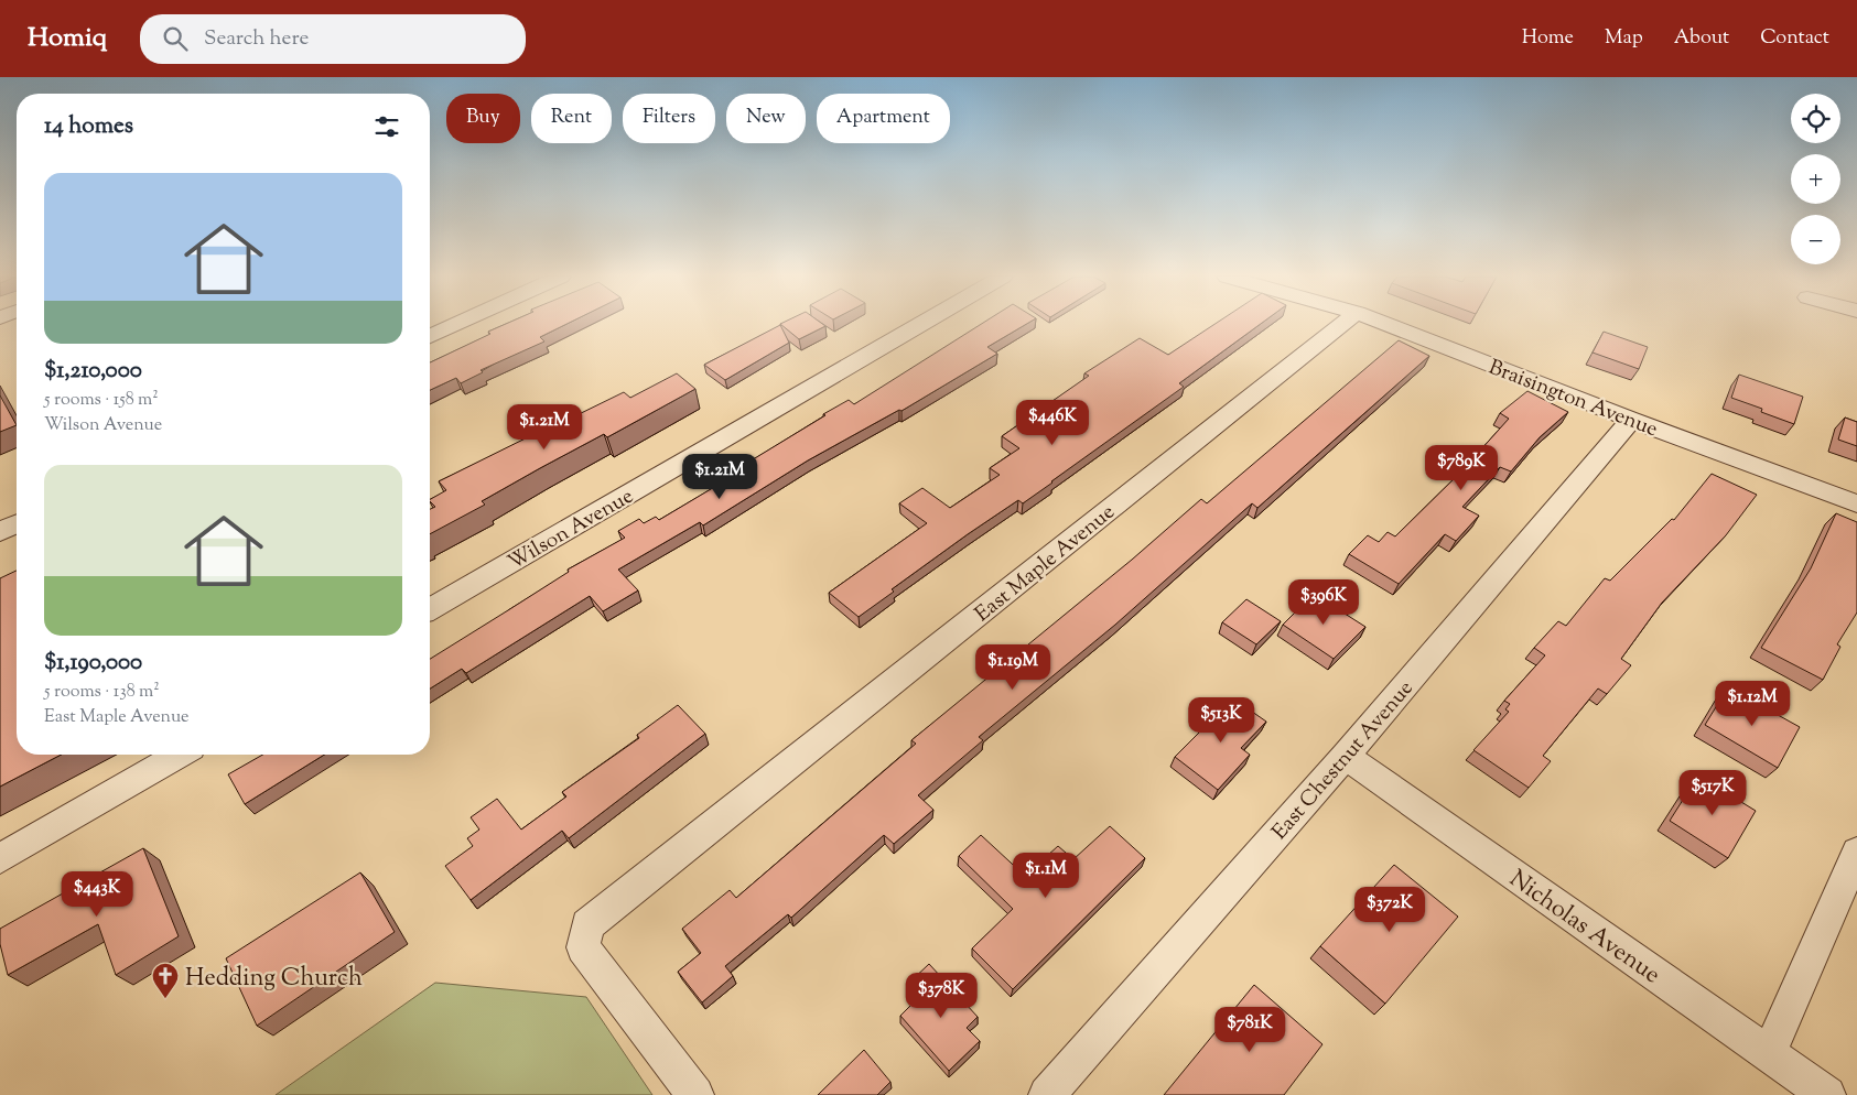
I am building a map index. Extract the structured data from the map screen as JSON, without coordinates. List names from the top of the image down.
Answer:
{
  "streets": {
    "street": [
      "Braisington Avenue",
      "Wilson Avenue",
      "East Maple Avenue",
      "East Chestnut Avenue",
      "Nicholas Avenue"
    ]
  },
  "crossings": [
    ["Braisington Avenue", "East Chestnut Avenue"],
    ["East Chestnut Avenue", "Nicholas Avenue"]
  ],
  "places": {
    "church": ["Hedding Church"]
  },
  "page": {
    "header": "Homiq",
    "search": "Search here",
    "nav": [
      "Home",
      "Map",
      "About",
      "Contact"
    ],
    "map_buttons": ["+", "−"],
    "chip": [
      "Buy",
      "Rent",
      "Filters",
      "New",
      "Apartment"
    ],
    "heading": "14 homes",
    "list": [
      {
        "name": "$1,210,000",
        "note": "5 rooms · 158 m² · Wilson Avenue"
      },
      {
        "name": "$1,190,000",
        "note": "5 rooms · 138 m² · East Maple Avenue"
      }
    ],
    "price": [
      "$446K",
      "$1.21M",
      "$789K",
      "$1.21M",
      "$396K",
      "$1.19M",
      "$1.12M",
      "$513K",
      "$517K",
      "$1.1M",
      "$443K",
      "$372K",
      "$378K",
      "$781K"
    ]
  }
}
